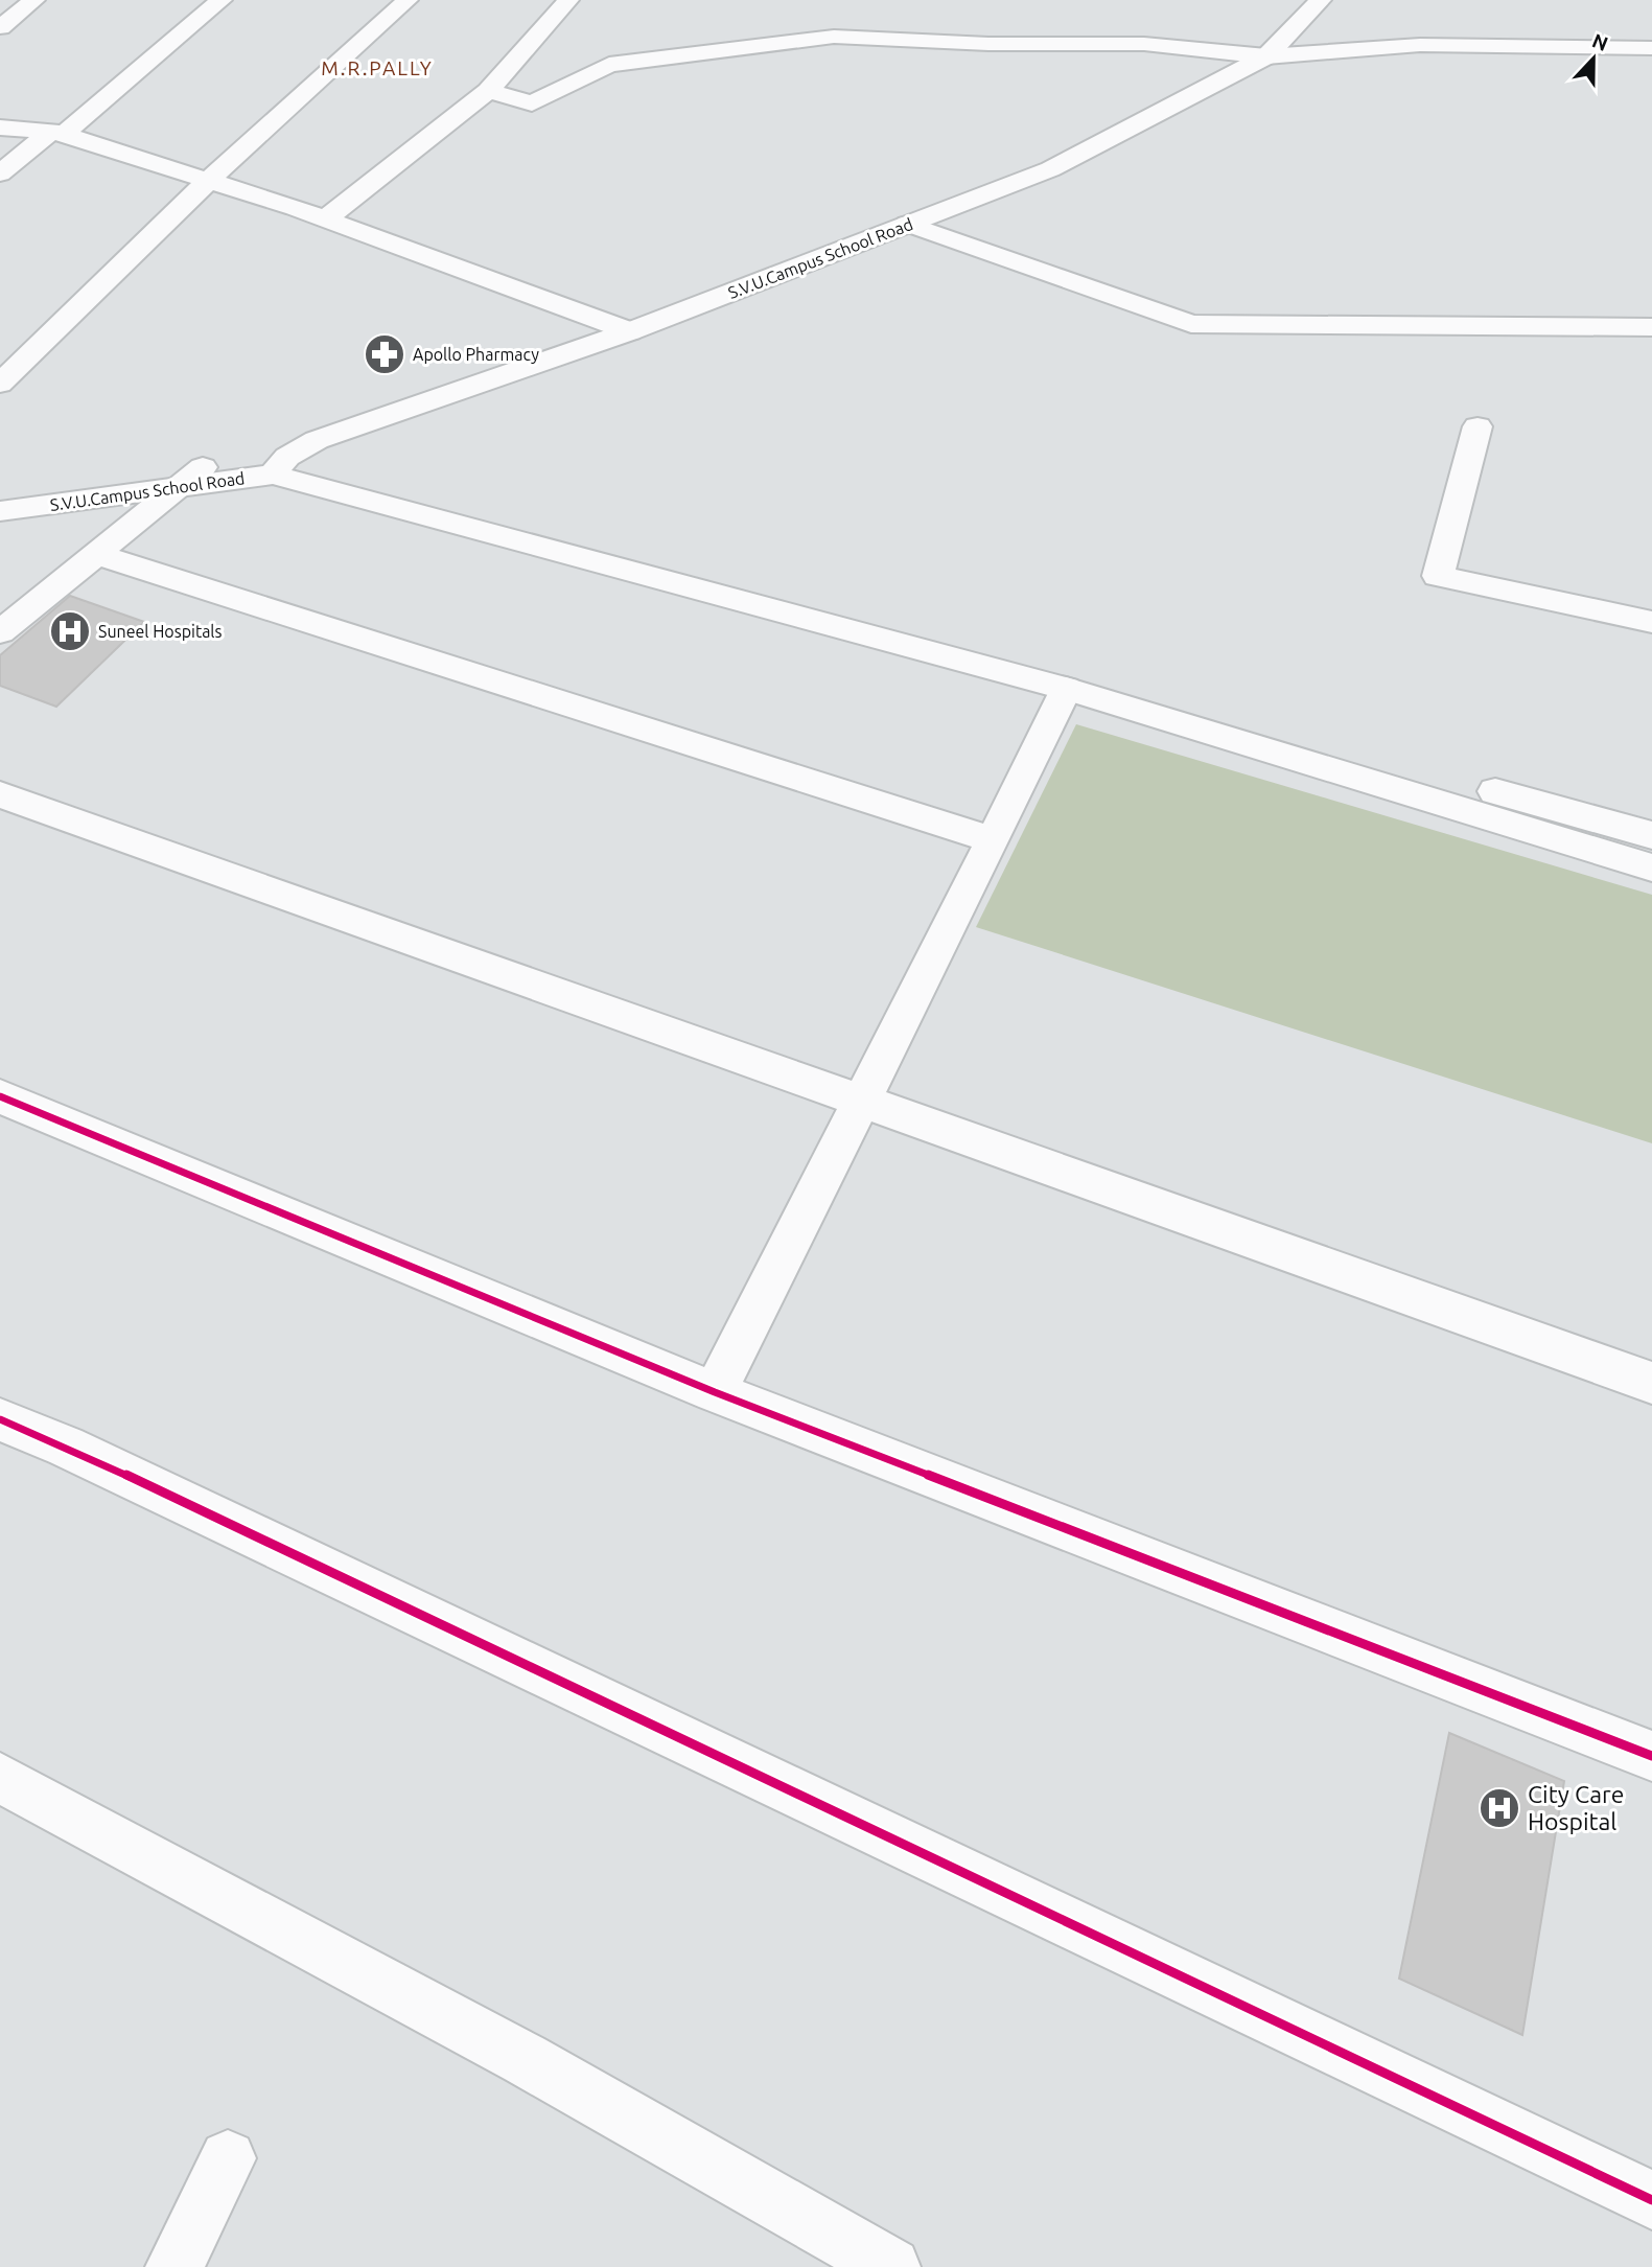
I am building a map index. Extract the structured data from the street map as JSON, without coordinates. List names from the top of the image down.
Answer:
{
  "streets": {
    "street": ["S.V.U.Campus School Road"]
  },
  "districts": ["M.R.PALLY"],
  "places": {
    "pharmacy": ["Apollo Pharmacy"],
    "hospital": ["Suneel Hospitals", "City Care Hospital"]
  },
  "north": "top"
}
